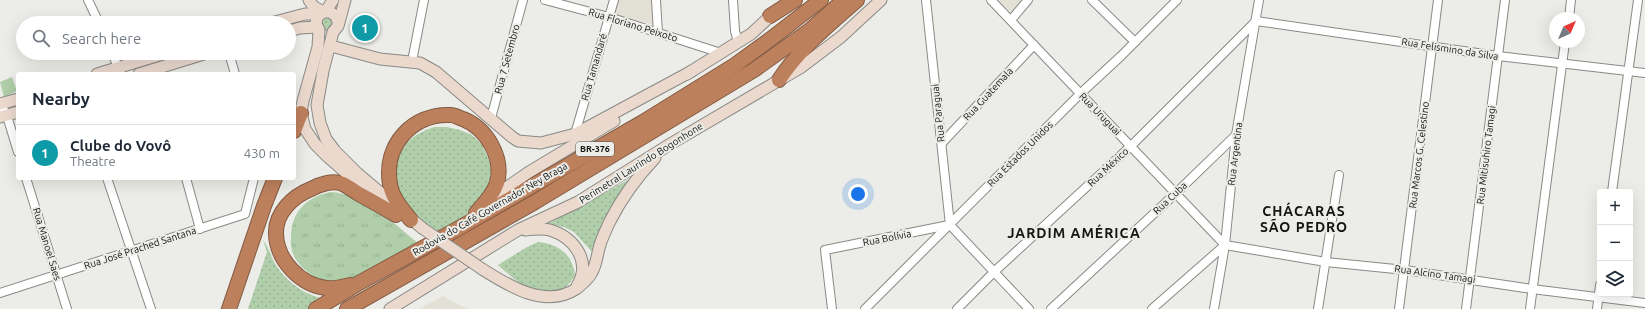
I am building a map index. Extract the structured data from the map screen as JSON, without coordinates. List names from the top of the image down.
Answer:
{
  "streets": {
    "highway": ["BR-376", "Rodovia do Café Governador Ney Braga"],
    "main road": ["Perimetral Laurindo Bogonhone"],
    "street": [
      "Rua Floriano Peixoto",
      "Rua Felismino da Silva",
      "Rua 7 Setembro",
      "Rua Tamandaré",
      "Rua Guatemala",
      "Rua Paraguai",
      "Rua Uruguai",
      "Rua Estados Unidos",
      "Rua Argentina",
      "Rua Marcos G. Celestino",
      "Rua Mitisuhiro Tamagi",
      "Rua México",
      "Rua Cuba",
      "Rua Bolívia",
      "Rua Manoel Saes",
      "Rua José Prached Santana",
      "Rua Alcino Tamagi"
    ]
  },
  "crossings": [
    ["Rua Floriano Peixoto", "Rua Tamandaré"],
    ["Rua Felismino da Silva", "Rua Argentina"],
    ["Rua Felismino da Silva", "Rua Marcos G. Celestino"],
    ["Rua Felismino da Silva", "Rua Mitisuhiro Tamagi"],
    ["Rua Felismino da Silva", "Rua México"],
    ["Rua Guatemala", "Rua Paraguai"],
    ["Rua Guatemala", "Rua Uruguai"],
    ["Rua Paraguai", "Rua Estados Unidos"],
    ["Rua Paraguai", "Rua Bolívia"],
    ["Rua Uruguai", "Rua Estados Unidos"],
    ["Rua Uruguai", "Rua Argentina"],
    ["Rua Uruguai", "Rua México"],
    ["Rua Uruguai", "Rua Cuba"],
    ["Rua Uruguai", "Rua Alcino Tamagi"],
    ["Rua Estados Unidos", "Rua Bolívia"],
    ["Rua Argentina", "Rua México"],
    ["Rua Argentina", "Rua Cuba"],
    ["Rua Argentina", "Rua Alcino Tamagi"],
    ["Rua Marcos G. Celestino", "Rua Alcino Tamagi"],
    ["Rua Mitisuhiro Tamagi", "Rua Alcino Tamagi"],
    ["Rua Manoel Saes", "Rua José Prached Santana"]
  ],
  "districts": ["CHÁCARAS SÃO PEDRO", "JARDIM AMÉRICA"],
  "north": "top right",
  "page": {
    "pins": "1",
    "search": "Search here",
    "heading": "Nearby",
    "list": [
      {
        "mark": "1",
        "name": "Clube do Vovô",
        "note": "Theatre",
        "value": "430 m"
      }
    ],
    "map_buttons": ["+", "−"]
  }
}
